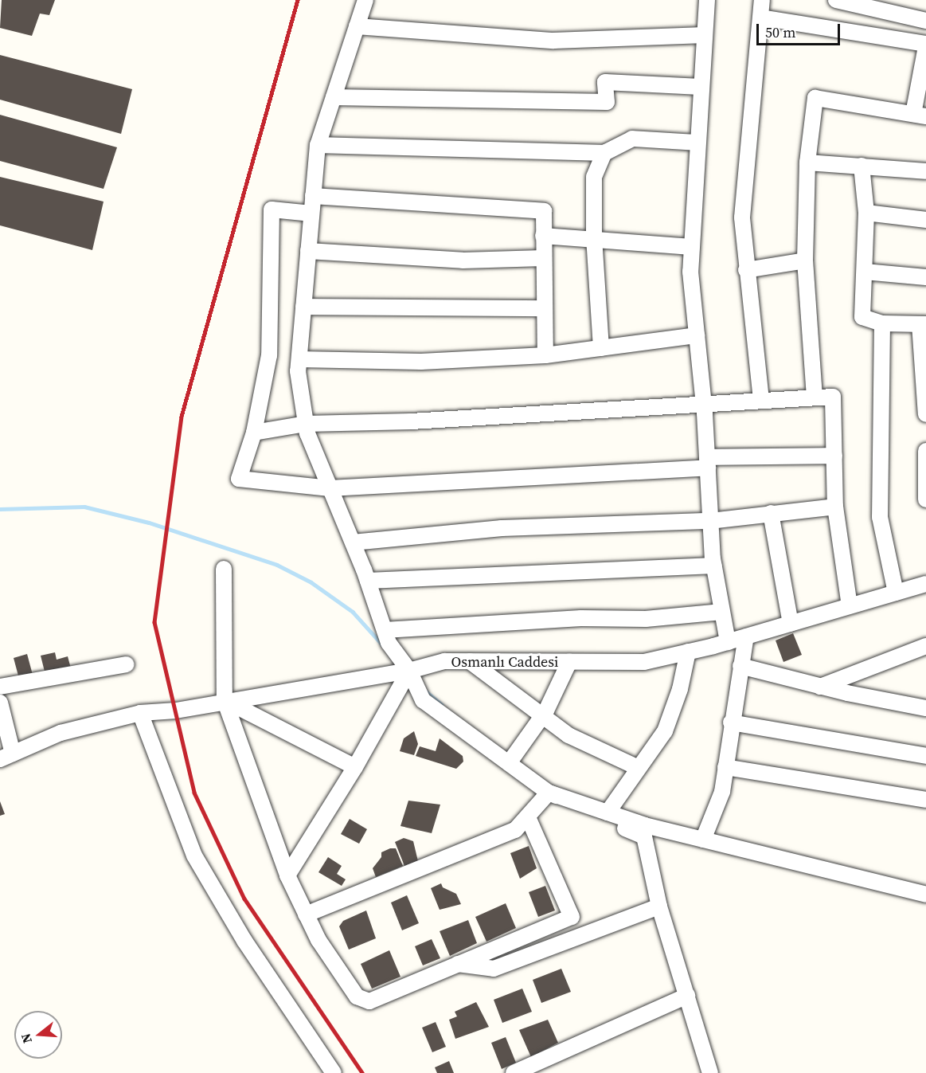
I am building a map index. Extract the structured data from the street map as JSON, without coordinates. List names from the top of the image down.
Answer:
{
  "streets": {
    "street": ["Osmanlı Caddesi"]
  },
  "scale_bar": "50 m",
  "north": "left"
}
